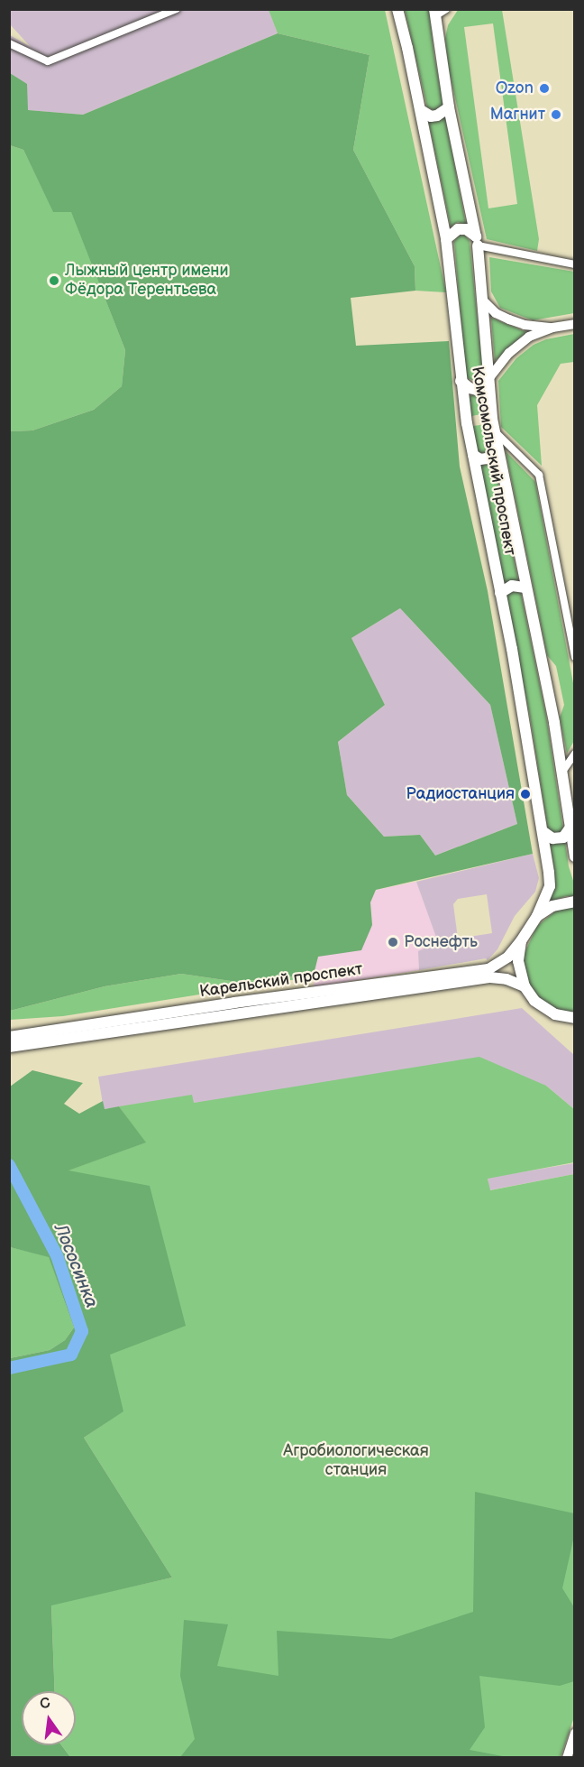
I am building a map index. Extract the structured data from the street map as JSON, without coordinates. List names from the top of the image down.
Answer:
{
  "streets": {
    "main road": ["Комсомольский проспект", "Карельский проспект"]
  },
  "crossings": [
    ["Комсомольский проспект", "Карельский проспект"]
  ],
  "water": ["Лососинка"],
  "parks": ["Агробиологическая станция"],
  "places": [
    "Ozon",
    "Магнит",
    "Лыжный центр имени Фёдора Терентьева",
    "Радиостанция",
    "Роснефть"
  ],
  "north": "top"
}
